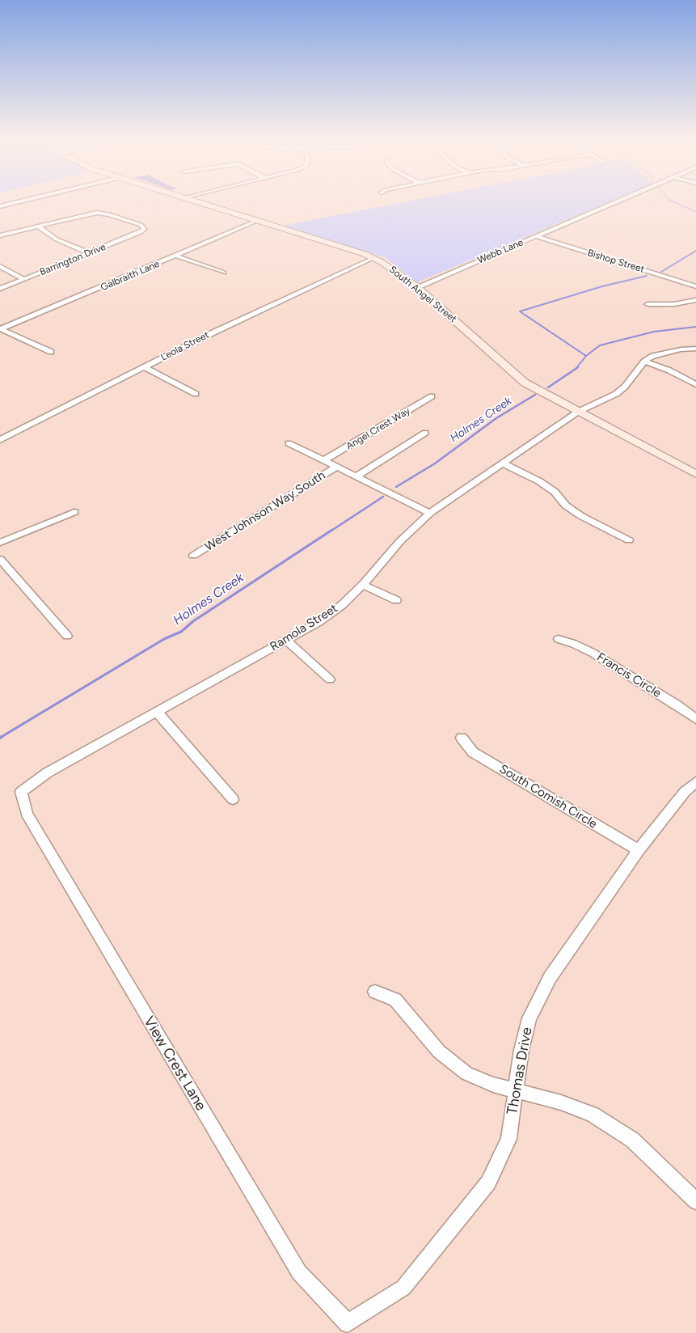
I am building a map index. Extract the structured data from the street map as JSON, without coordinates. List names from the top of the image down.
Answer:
{
  "streets": {
    "street": [
      "Webb Lane",
      "Barrington Drive",
      "Bishop Street",
      "Galbraith Lane",
      "South Angel Street",
      "Leola Street",
      "Angel Crest Way",
      "West Johnson Way South",
      "Ramola Street",
      "Francis Circle",
      "South Comish Circle",
      "View Crest Lane",
      "Thomas Drive"
    ]
  },
  "crossings": [
    ["Webb Lane", "Bishop Street"],
    ["Webb Lane", "South Angel Street"],
    ["Galbraith Lane", "South Angel Street"],
    ["South Angel Street", "Leola Street"],
    ["South Angel Street", "Ramola Street"],
    ["Ramola Street", "View Crest Lane"],
    ["South Comish Circle", "Thomas Drive"],
    ["View Crest Lane", "Thomas Drive"]
  ],
  "water": ["Holmes Creek"]
}
